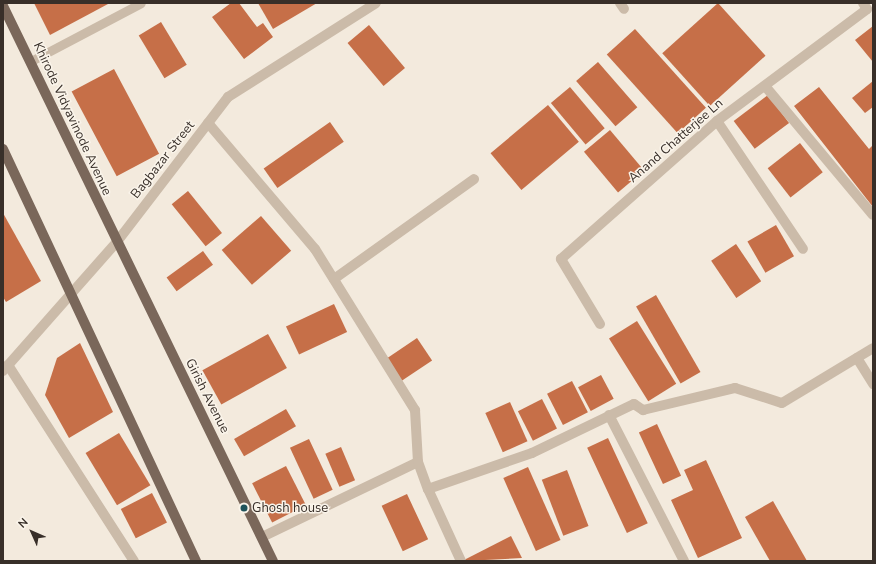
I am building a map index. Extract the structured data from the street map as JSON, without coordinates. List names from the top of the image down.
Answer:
{
  "streets": {
    "main road": ["Khirode Vidyavinode Avenue", "Girish Avenue"],
    "street": ["Anand Chatterjee Ln", "Bagbazar Street"]
  },
  "crossings": [
    ["Khirode Vidyavinode Avenue", "Bagbazar Street"],
    ["Khirode Vidyavinode Avenue", "Girish Avenue"],
    ["Bagbazar Street", "Girish Avenue"]
  ],
  "places": ["Ghosh house"],
  "north": "top left"
}
